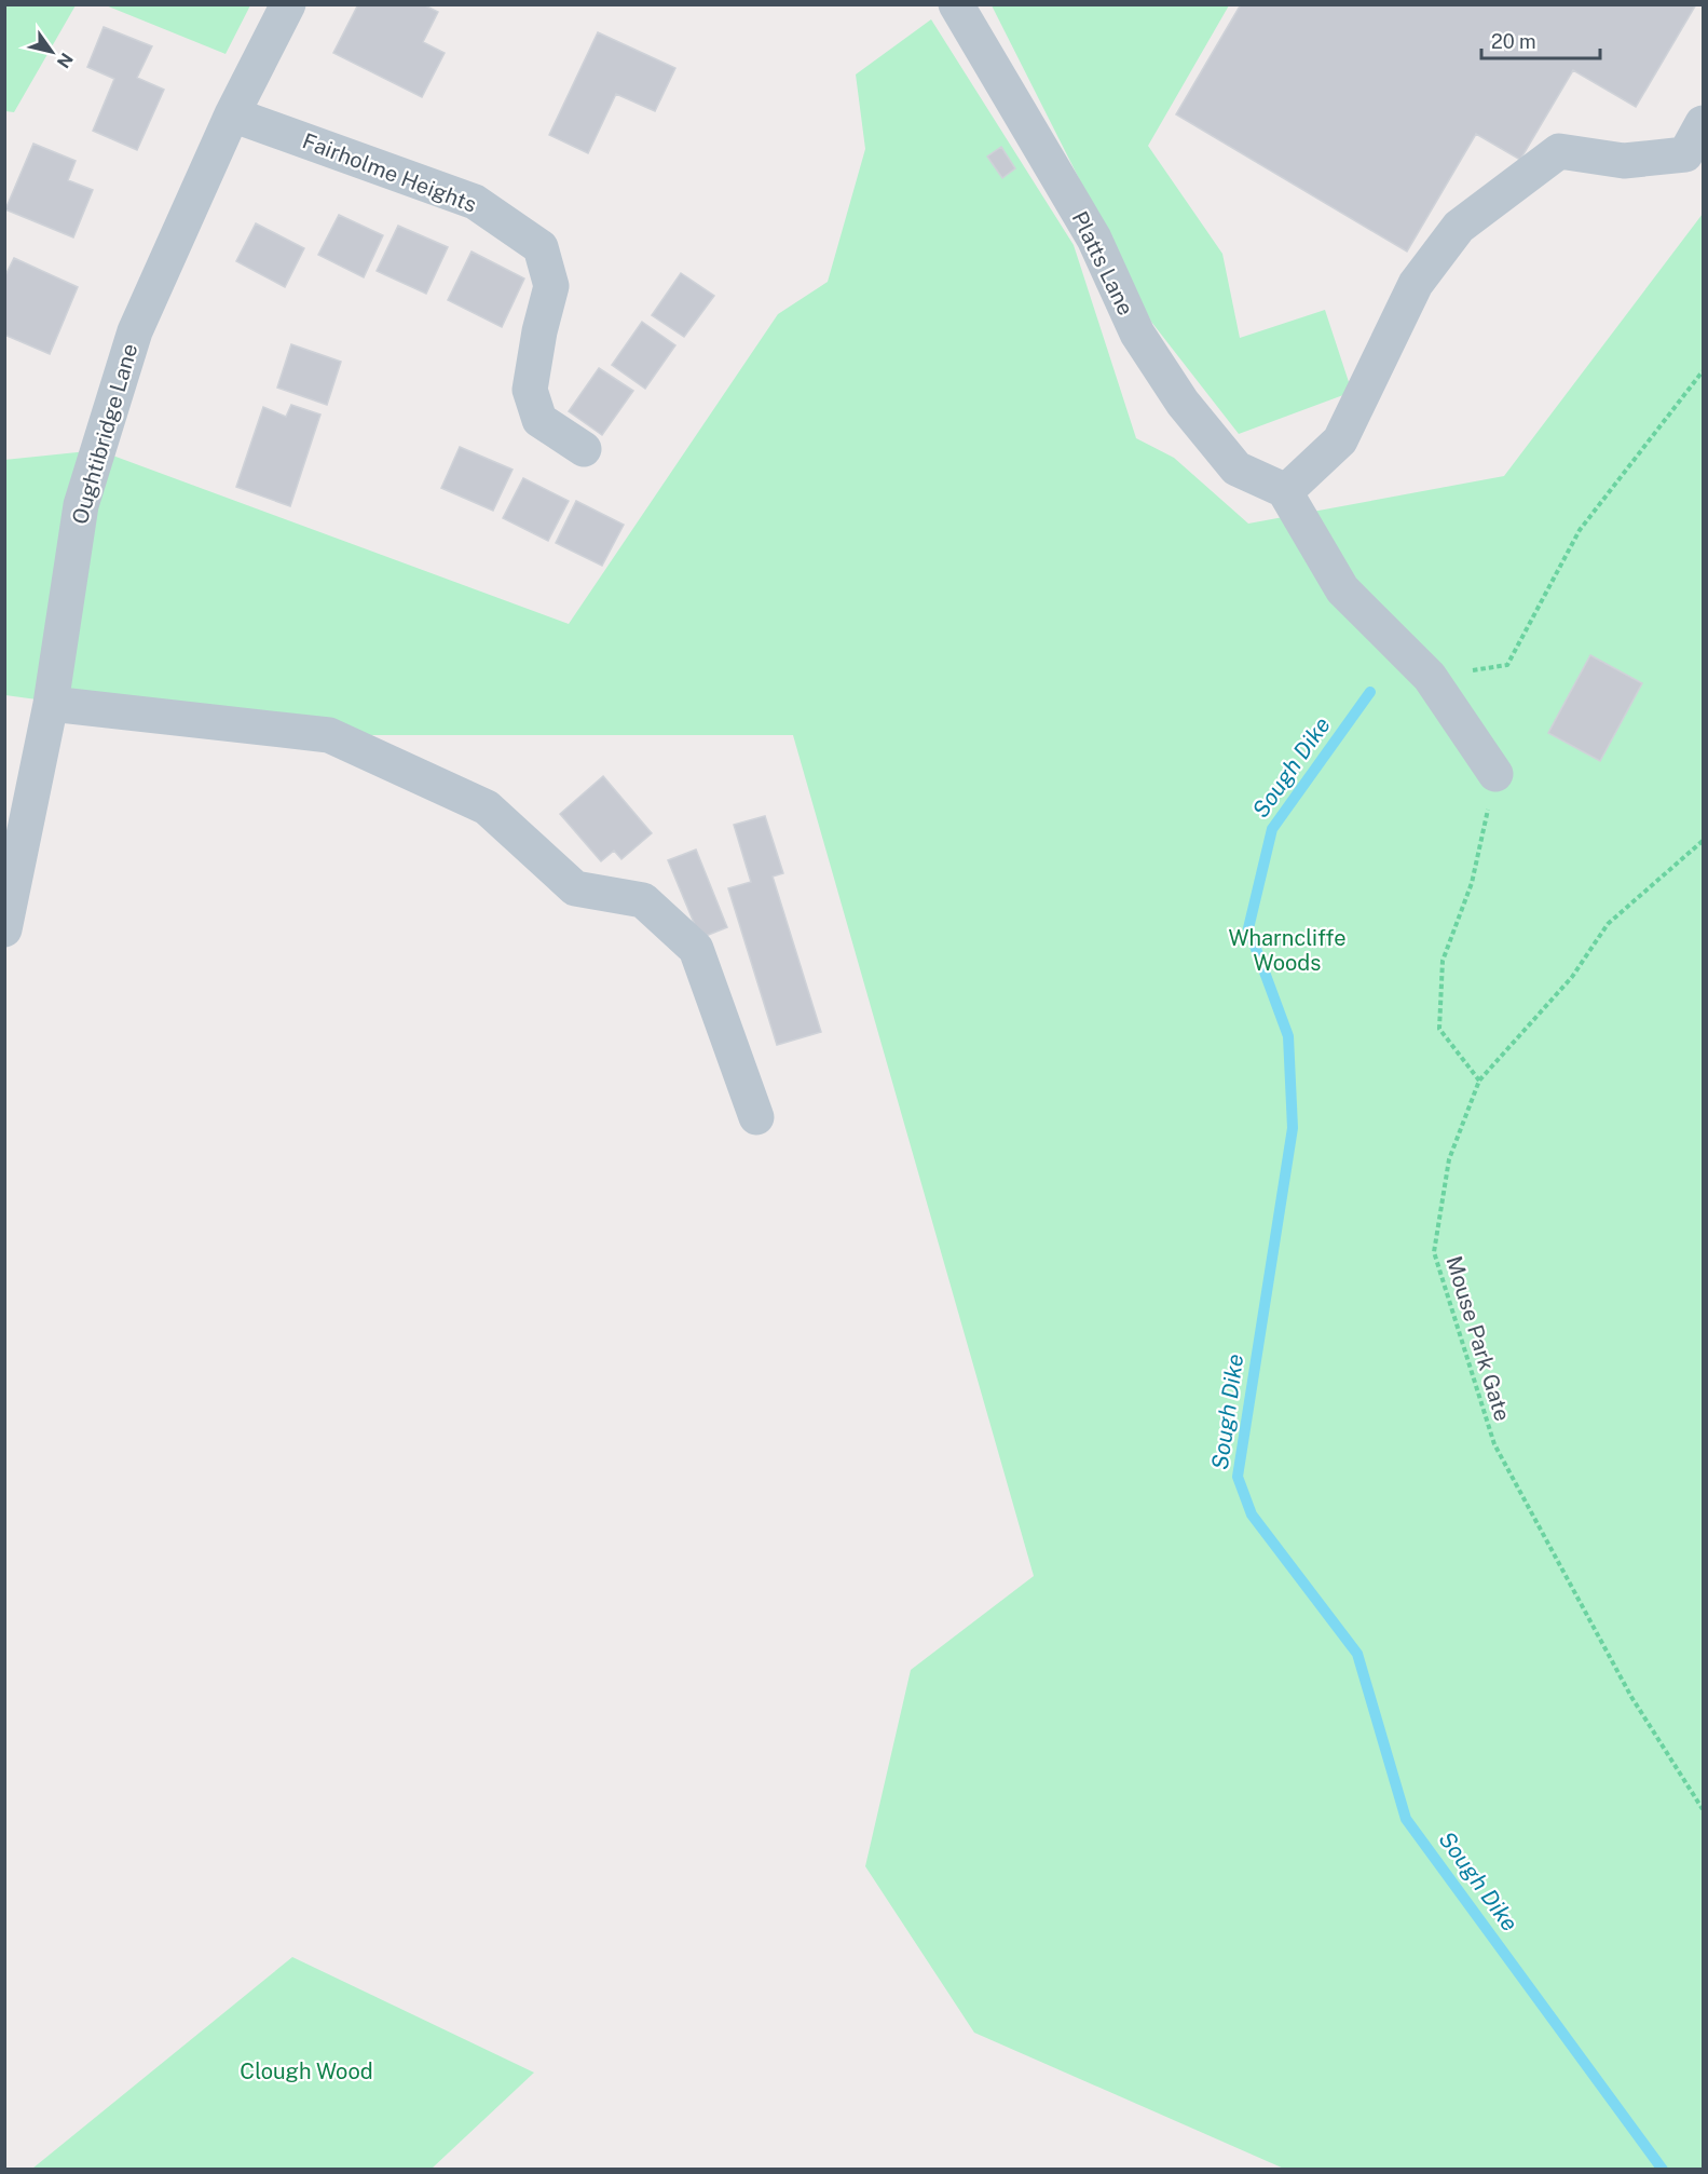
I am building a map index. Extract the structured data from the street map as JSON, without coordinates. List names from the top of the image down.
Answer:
{
  "streets": {
    "street": ["Fairholme Heights", "Platts Lane", "Oughtibridge Lane"],
    "path": ["Mouse Park Gate"]
  },
  "crossings": [
    ["Fairholme Heights", "Oughtibridge Lane"]
  ],
  "water": ["Sough Dike"],
  "parks": ["Wharncliffe Woods", "Clough Wood"],
  "scale_bar": "20 m",
  "north": "bottom right"
}
